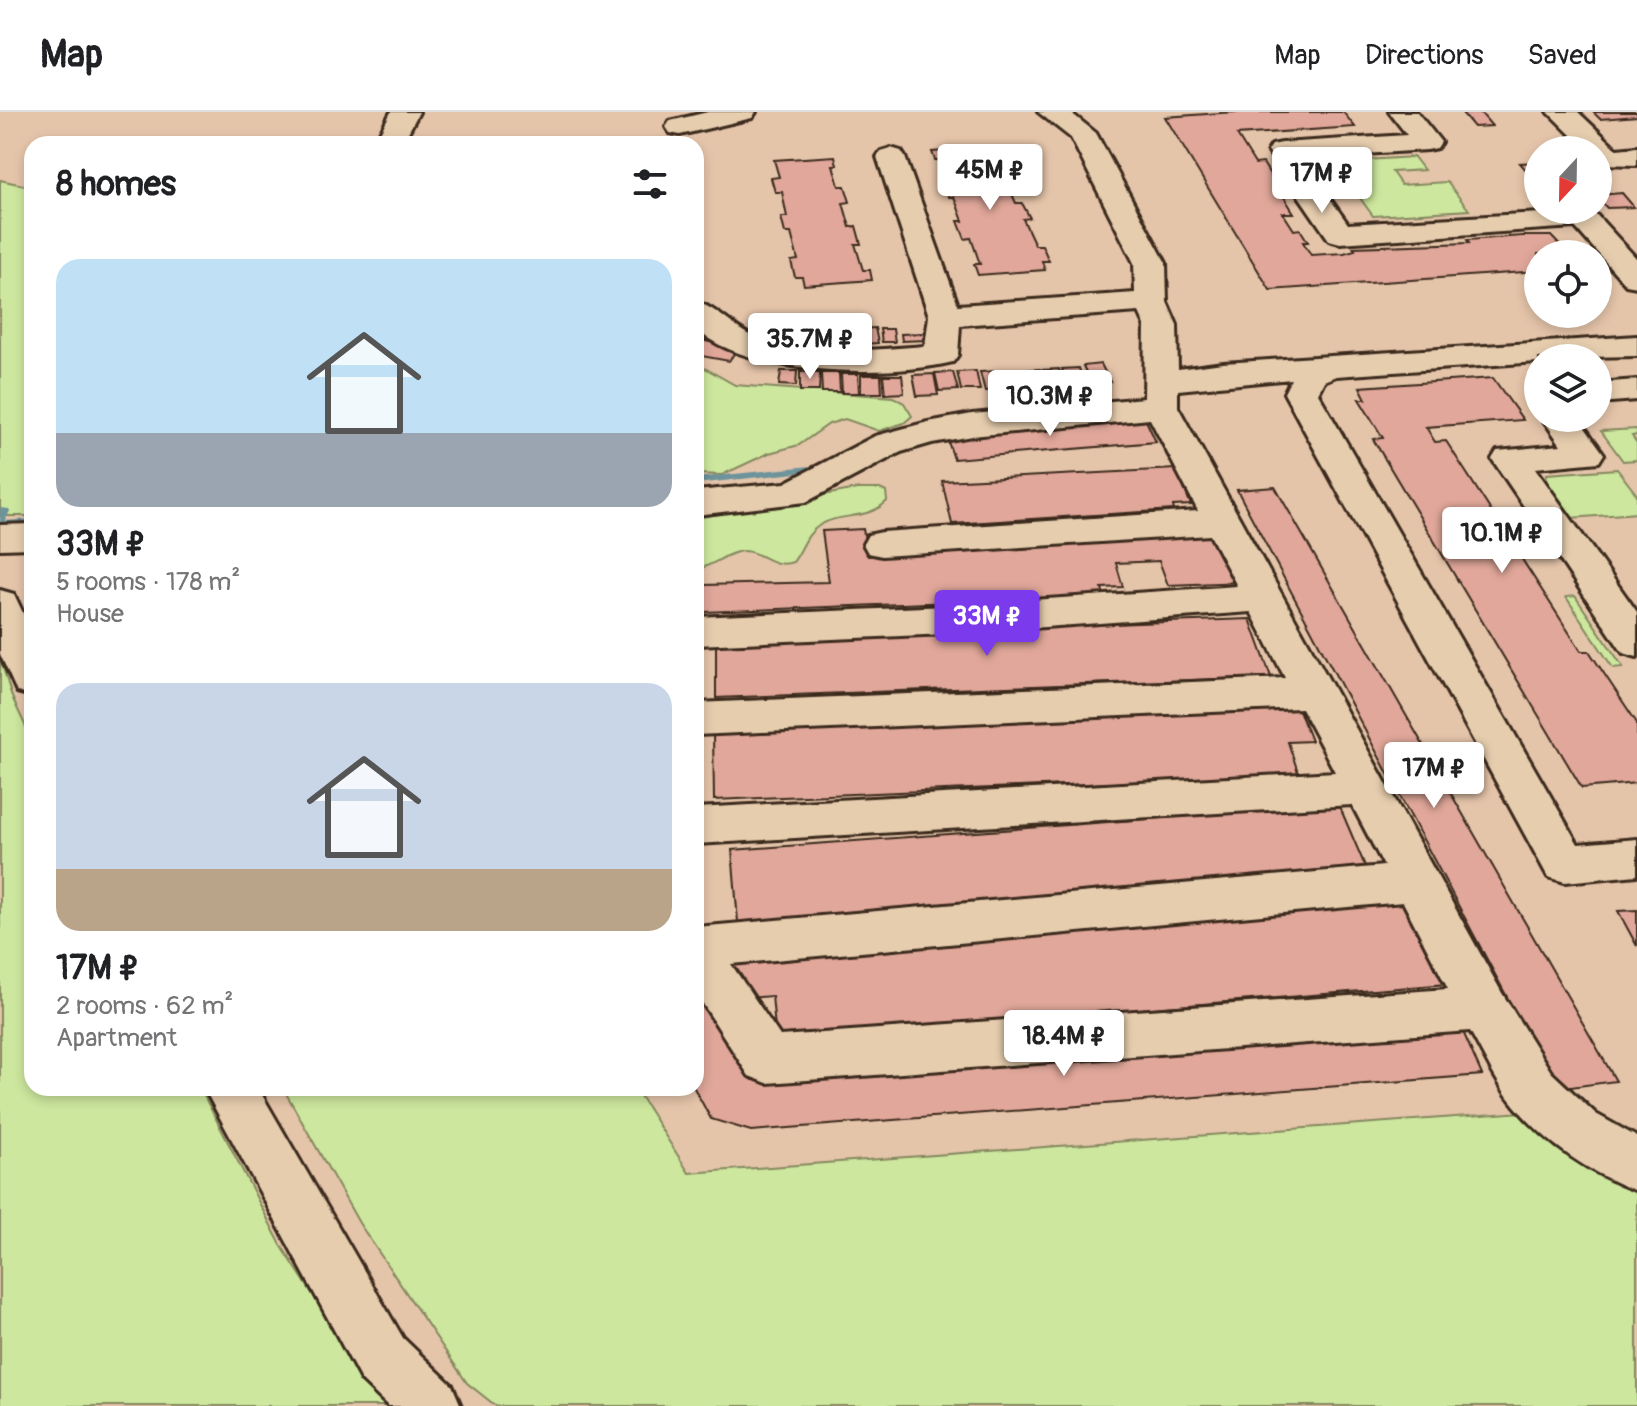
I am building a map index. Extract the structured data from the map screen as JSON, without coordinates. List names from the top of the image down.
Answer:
{
  "north": "bottom",
  "page": {
    "header": "Map",
    "nav": ["Map", "Directions", "Saved"],
    "heading": "8 homes",
    "price": [
      "45M ₽",
      "17M ₽",
      "35.7M ₽",
      "10.3M ₽",
      "10.1M ₽",
      "33M ₽",
      "17M ₽",
      "18.4M ₽"
    ],
    "list": [
      {
        "name": "33M ₽",
        "note": "5 rooms · 178 m² · House"
      },
      {
        "name": "17M ₽",
        "note": "2 rooms · 62 m² · Apartment"
      }
    ]
  }
}
